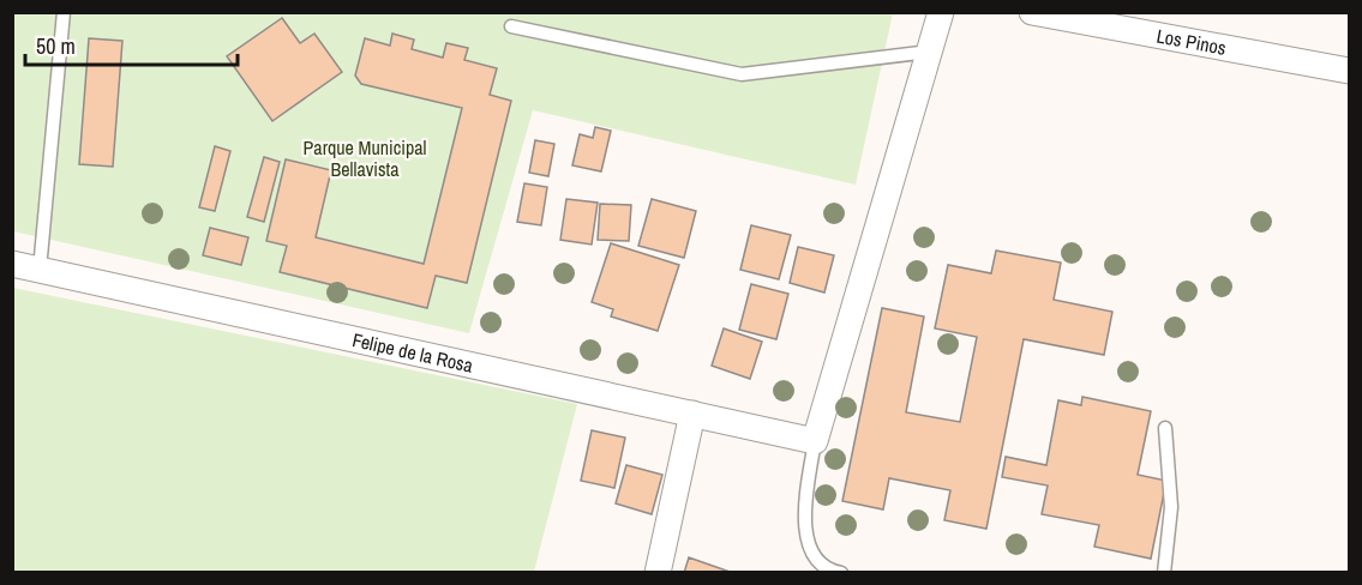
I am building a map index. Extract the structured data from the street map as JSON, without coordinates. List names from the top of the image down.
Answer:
{
  "streets": {
    "street": ["Los Pinos", "Felipe de la Rosa"]
  },
  "parks": ["Parque Municipal Bellavista"],
  "scale_bar": "50 m"
}
